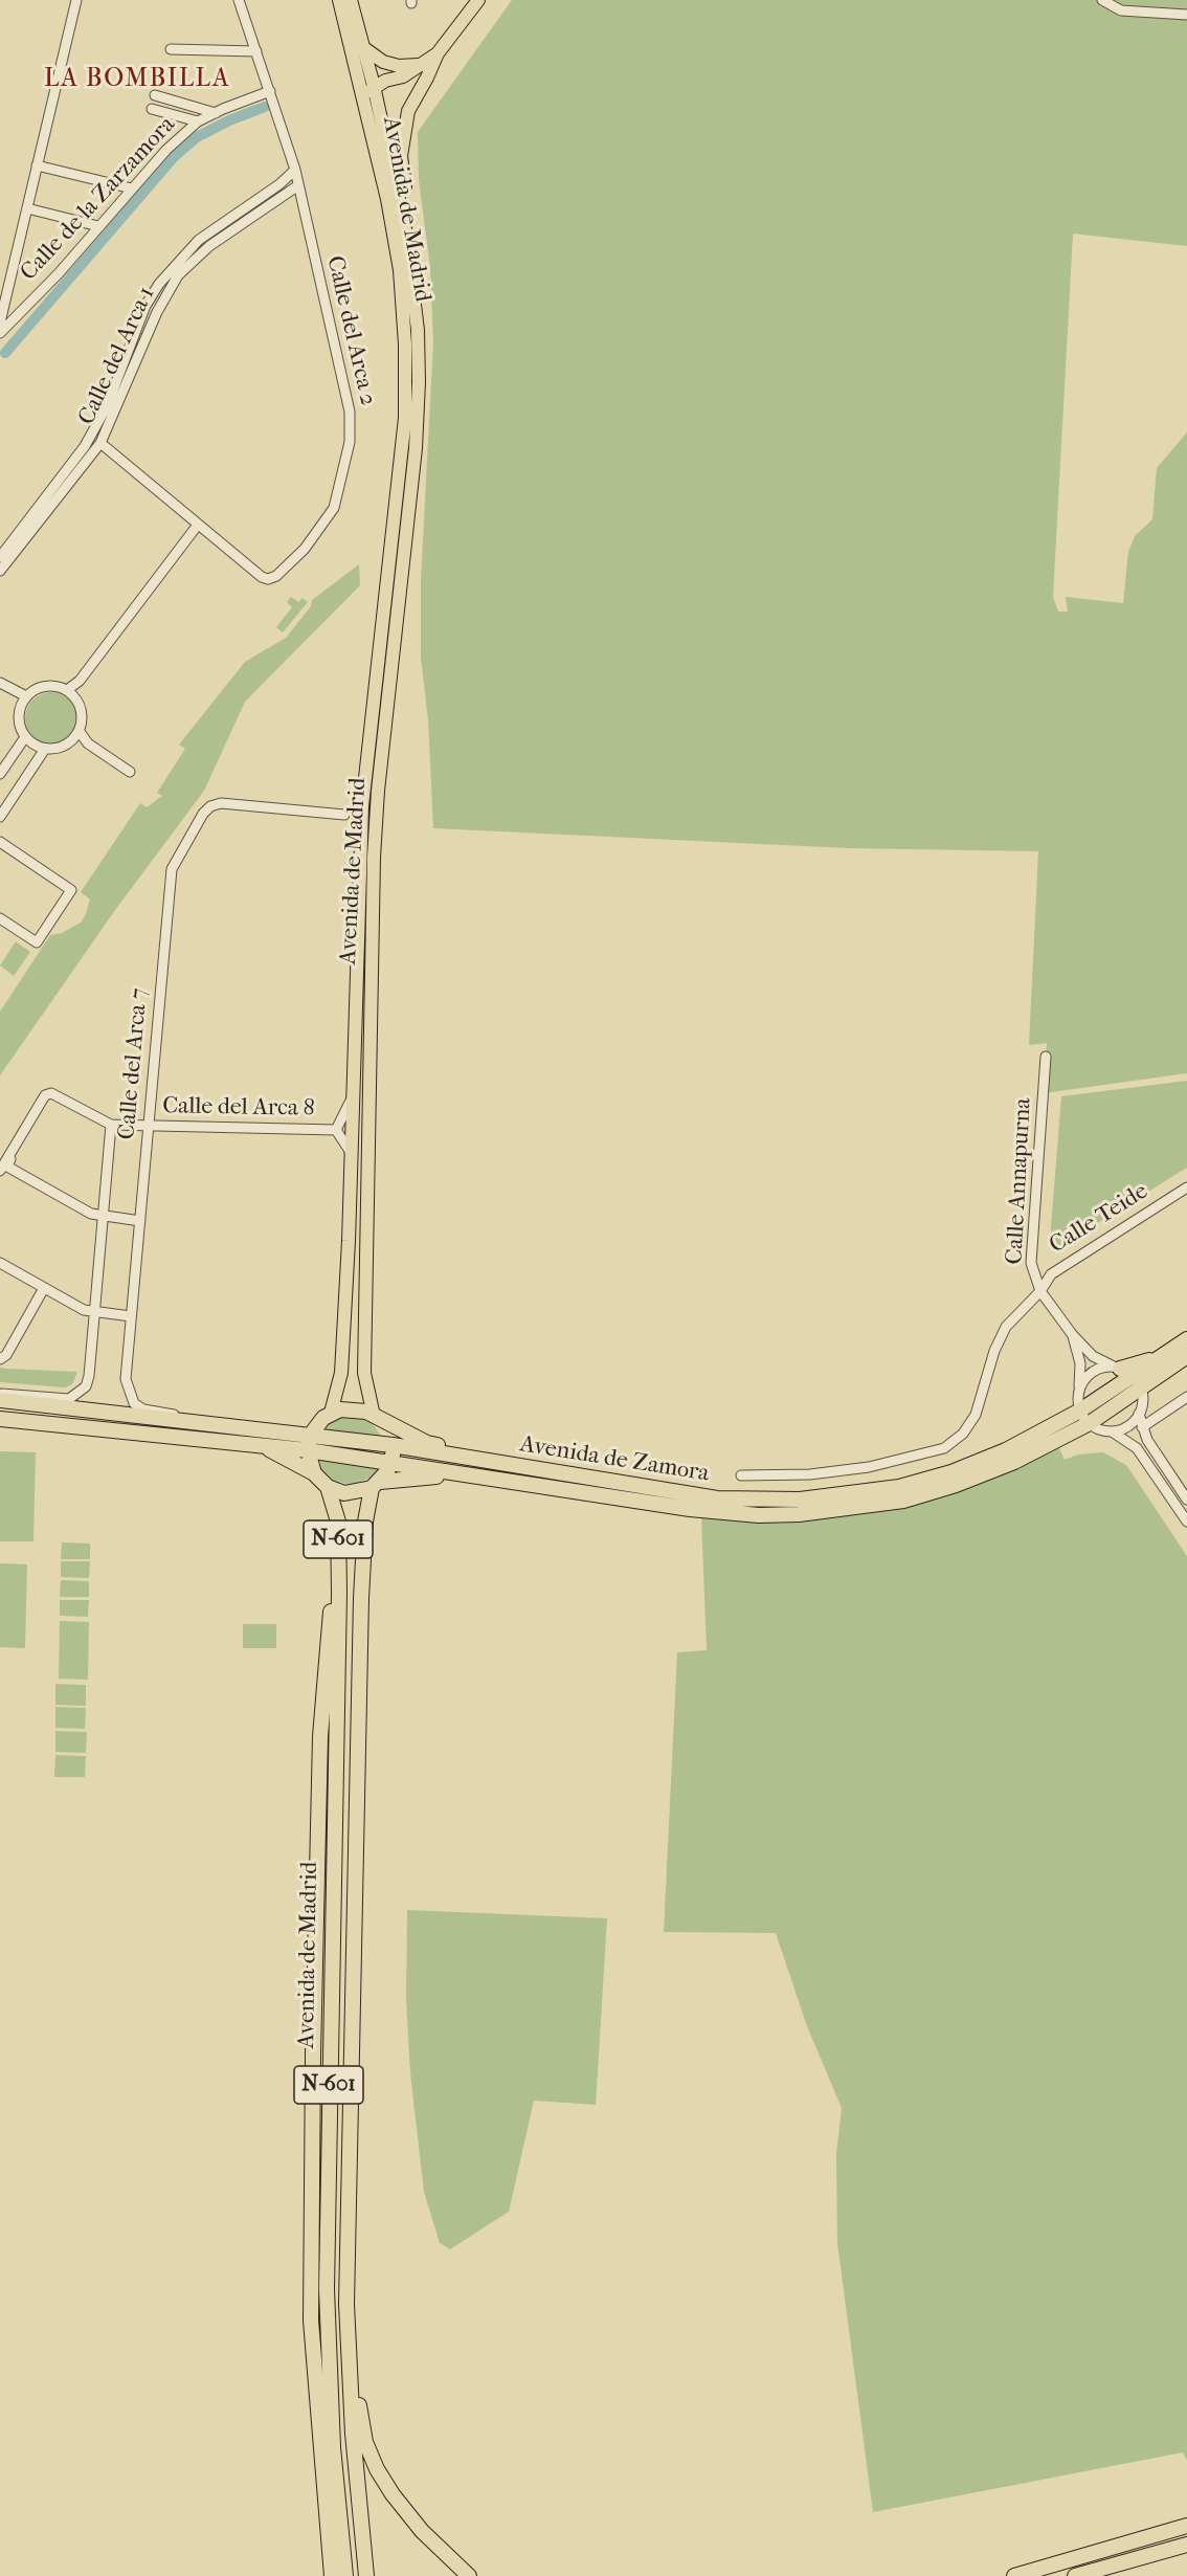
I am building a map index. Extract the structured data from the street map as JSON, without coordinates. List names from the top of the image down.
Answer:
{
  "streets": {
    "highway": ["Avenida de Madrid", "Avenida de Zamora", "N-601"],
    "street": [
      "Calle de la Zarzamora",
      "Calle del Arca 2",
      "Calle del Arca 1",
      "Calle del Arca 7",
      "Calle del Arca 8",
      "Calle Annapurna",
      "Calle Teide"
    ]
  },
  "crossings": [
    ["Avenida de Madrid", "Calle del Arca 8"],
    ["Calle del Arca 2", "Calle del Arca 1"],
    ["Calle del Arca 7", "Calle del Arca 8"],
    ["Calle del Arca 7", "Avenida de Zamora"],
    ["Calle Annapurna", "Calle Teide"],
    ["Calle Annapurna", "Avenida de Zamora"],
    ["Calle Teide", "Avenida de Zamora"]
  ],
  "districts": ["LA BOMBILLA"]
}
